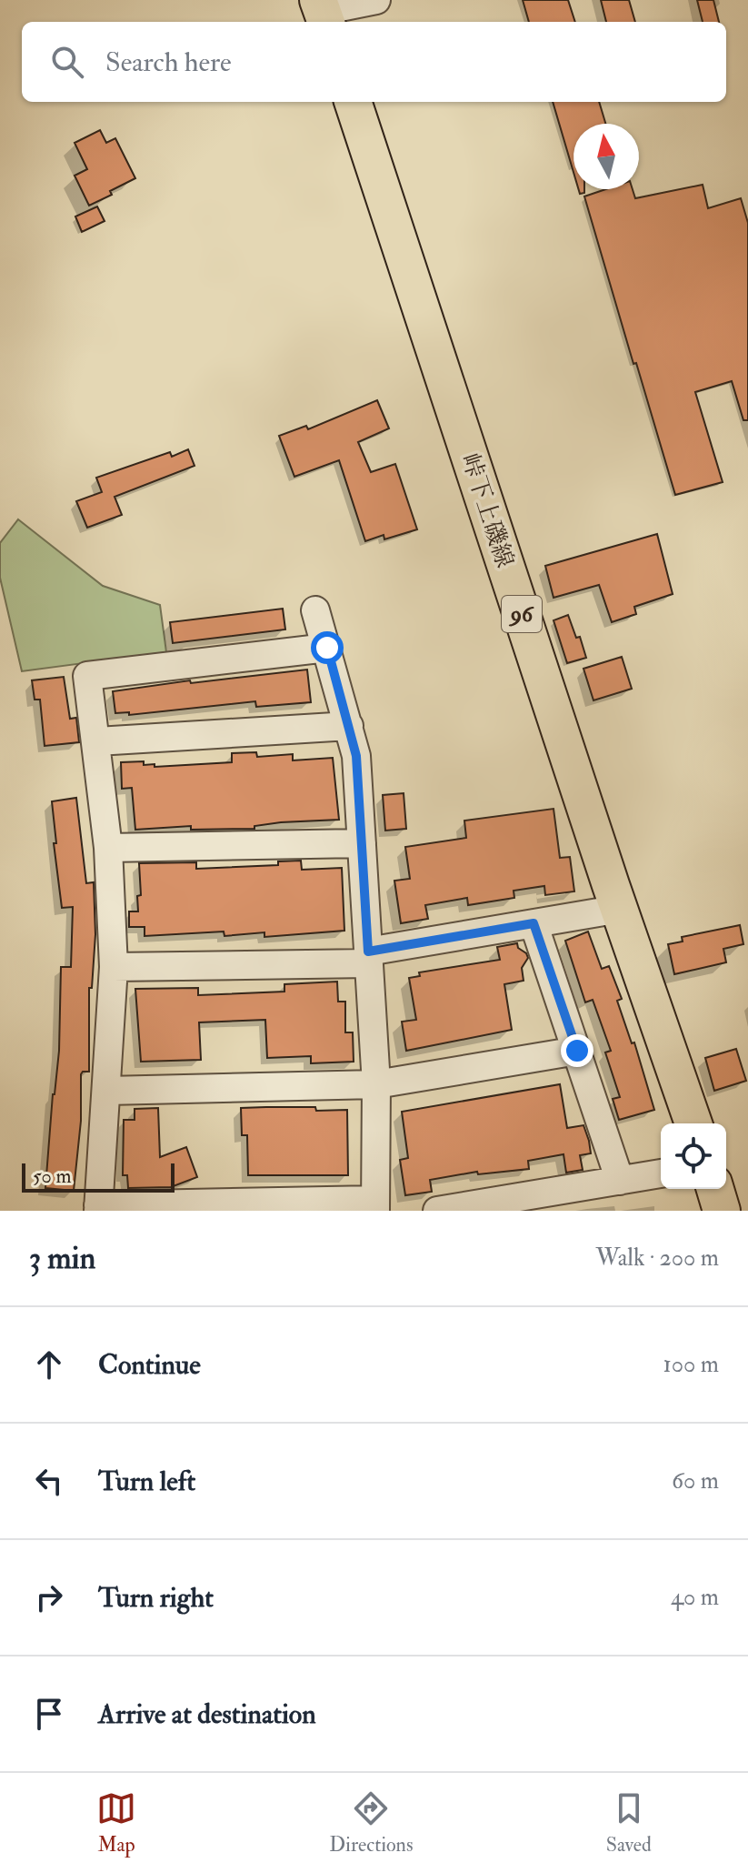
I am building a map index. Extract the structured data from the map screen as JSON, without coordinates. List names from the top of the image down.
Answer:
{
  "streets": {
    "main road": ["峠下上磯線", "96"]
  },
  "scale_bar": "50 m",
  "north": "top",
  "page": {
    "search": "Search here",
    "scale": "50 m",
    "heading": ["3 min", "Walk · 200 m"],
    "list": [
      ["Continue", "100 m"],
      ["Turn left", "60 m"],
      ["Turn right", "40 m"],
      "Arrive at destination"
    ],
    "nav": ["Map", "Directions", "Saved"]
  }
}
